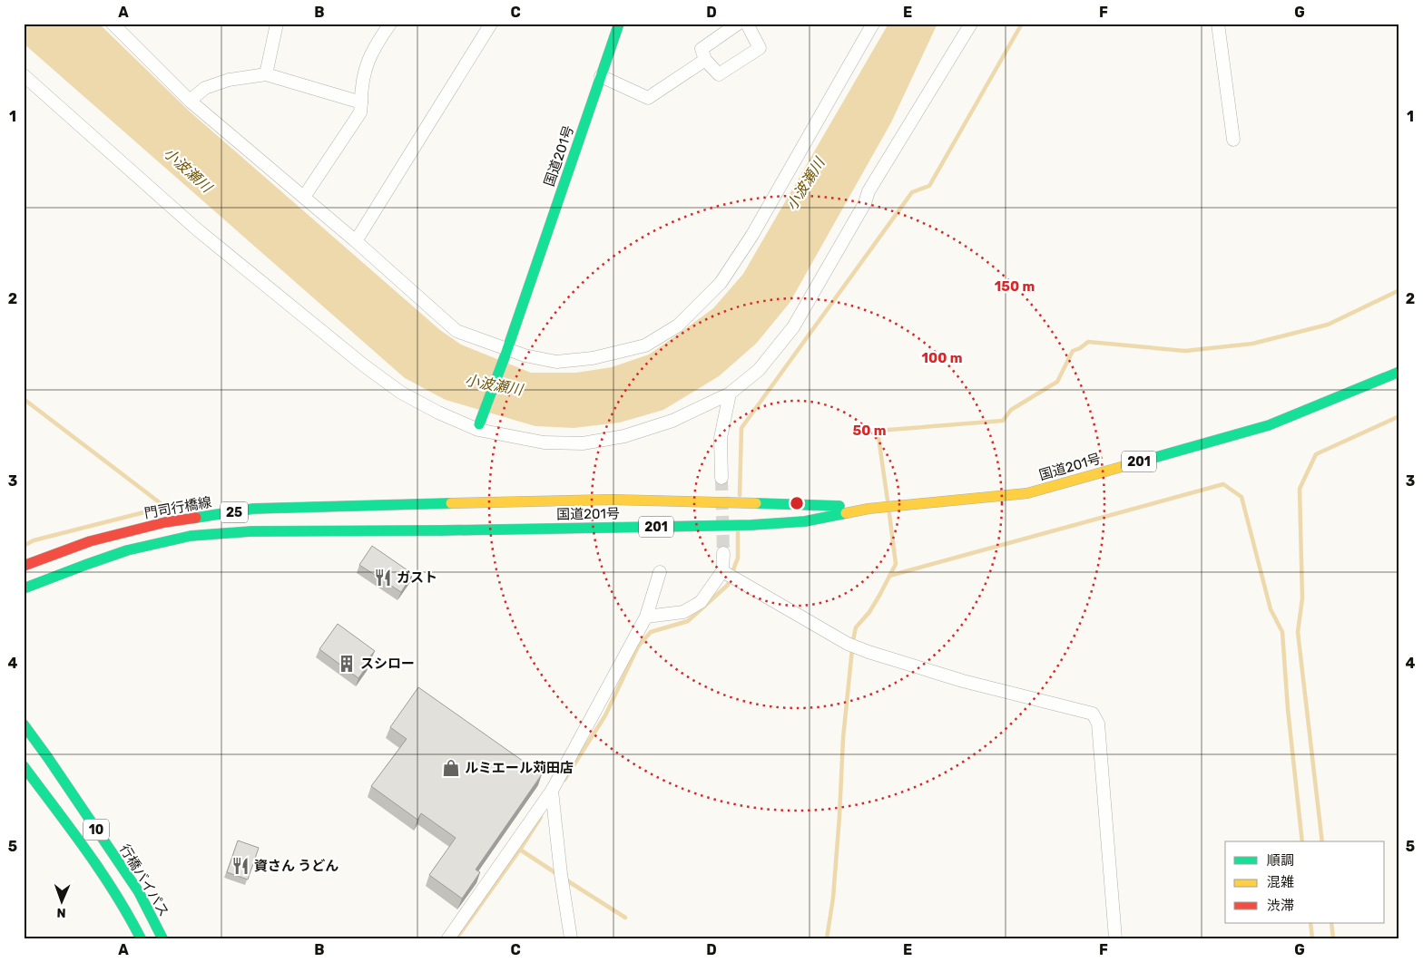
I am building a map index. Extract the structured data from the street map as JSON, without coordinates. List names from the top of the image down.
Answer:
{
  "streets": {
    "main road": [
      "国道201号",
      "201",
      "門司行橋線",
      "25",
      "10",
      "行橋バイパス"
    ]
  },
  "crossings": [
    ["国道201号", "門司行橋線"],
    ["国道201号", "25"]
  ],
  "water": ["小波瀬川"],
  "places": {
    "restaurant": ["ガスト", "資さん うどん"],
    "building": ["スシロー"],
    "shop": ["ルミエール苅田店"]
  },
  "legend": ["順調", "混雑", "渋滞"],
  "north": "bottom",
  "grid": {
    "columns": [
      "A",
      "B",
      "C",
      "D",
      "E",
      "F",
      "G"
    ],
    "rows": [
      "1",
      "2",
      "3",
      "4",
      "5"
    ]
  },
  "rings": ["150 m", "100 m", "50 m"]
}
